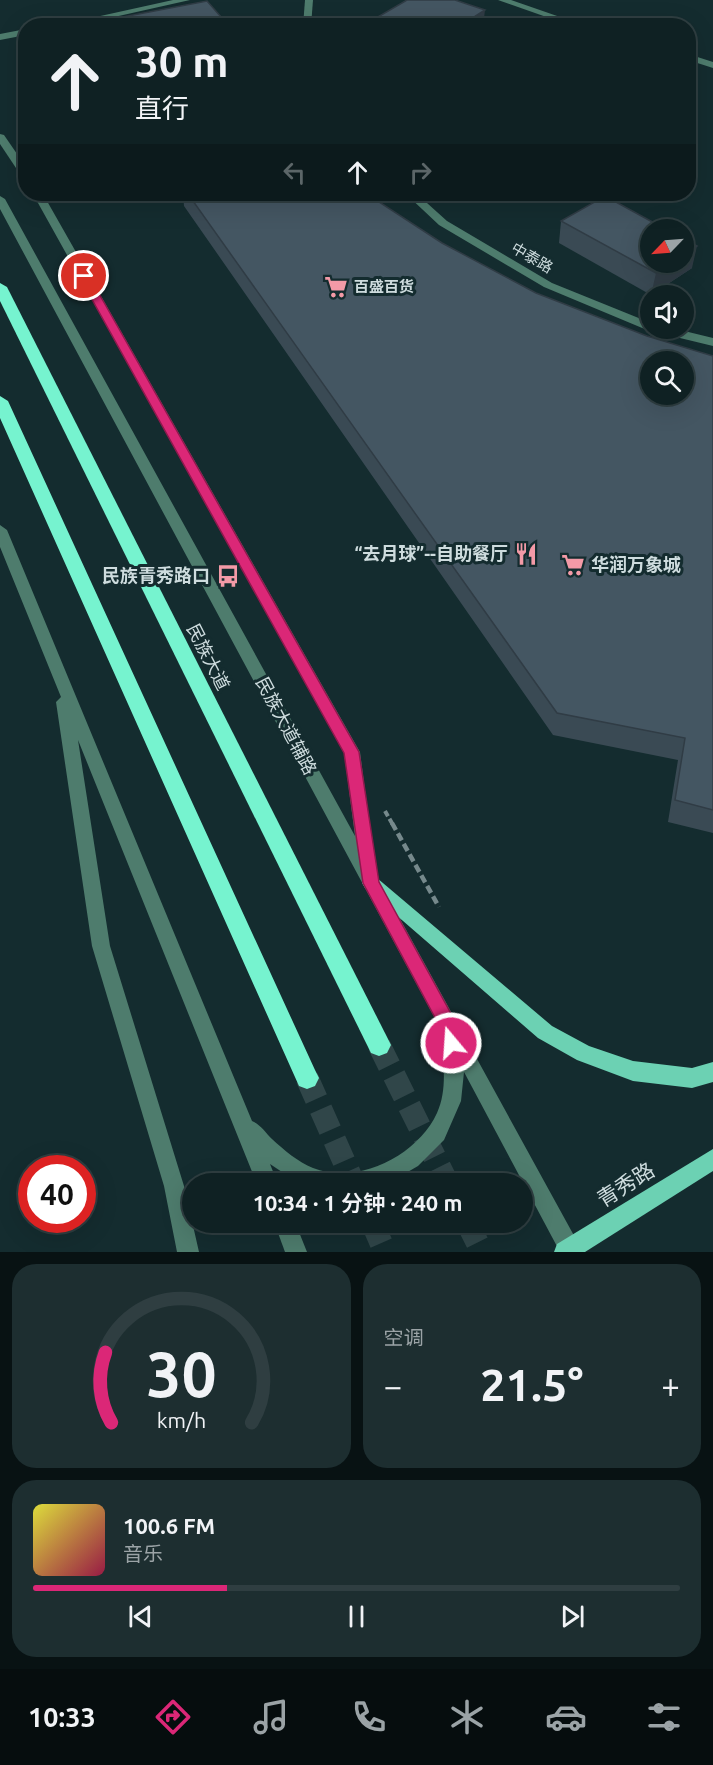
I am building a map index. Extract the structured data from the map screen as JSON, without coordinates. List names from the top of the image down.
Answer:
{
  "streets": {
    "highway": ["民族大道"],
    "main road": ["青秀路"],
    "street": ["中泰路", "民族大道辅路"]
  },
  "crossings": [
    ["民族大道辅路", "青秀路"]
  ],
  "places": {
    "supermarket": ["百盛百货", "华润万象城"],
    "restaurant": ["“去月球”--自助餐厅"],
    "bus stop": ["民族青秀路口"]
  },
  "north": "bottom left",
  "page": {
    "turn": ["30 m", "直行"],
    "limit": "40",
    "trip": "10:34 · 1 分钟 · 240 m",
    "tile": "空调",
    "heat": ["−", "21.5°", "+"],
    "song": ["100.6 FM", "音乐"],
    "tabs": "10:33",
    "gauge": ["30", "km/h"]
  }
}
